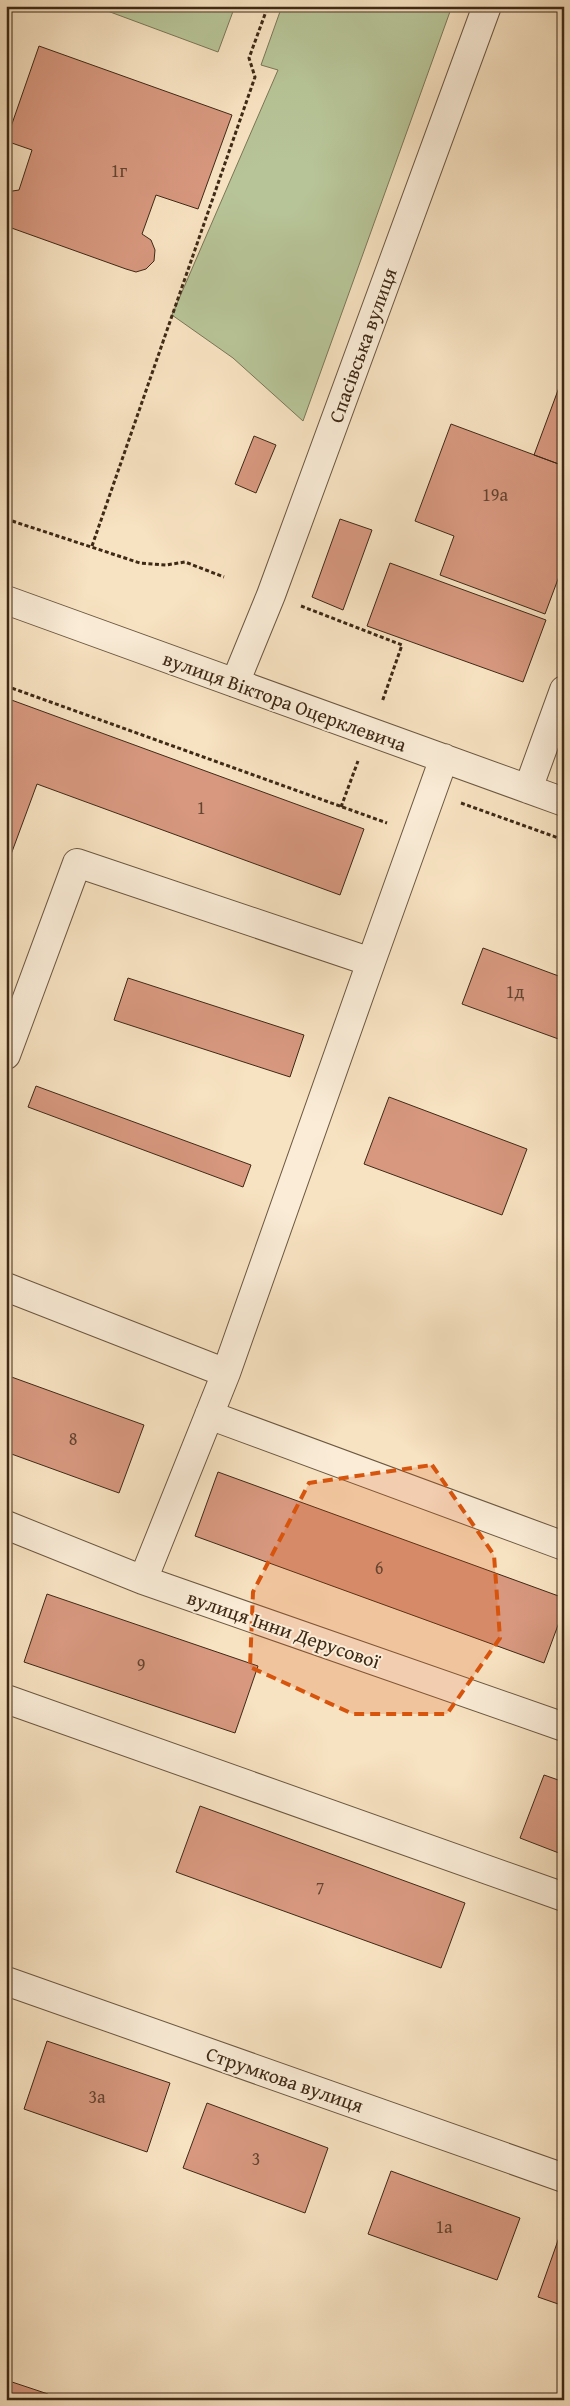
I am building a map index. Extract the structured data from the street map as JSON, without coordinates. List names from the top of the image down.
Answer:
{
  "streets": {
    "street": [
      "Спасівська вулиця",
      "вулиця Віктора Оцерклевича",
      "вулиця Інни Дерусової",
      "Струмкова вулиця"
    ]
  },
  "crossings": [
    ["Спасівська вулиця", "вулиця Віктора Оцерклевича"]
  ],
  "house_numbers": [
    "1г",
    "19а",
    "1",
    "1д",
    "8",
    "6",
    "9",
    "7",
    "3а",
    "3",
    "1а"
  ]
}
